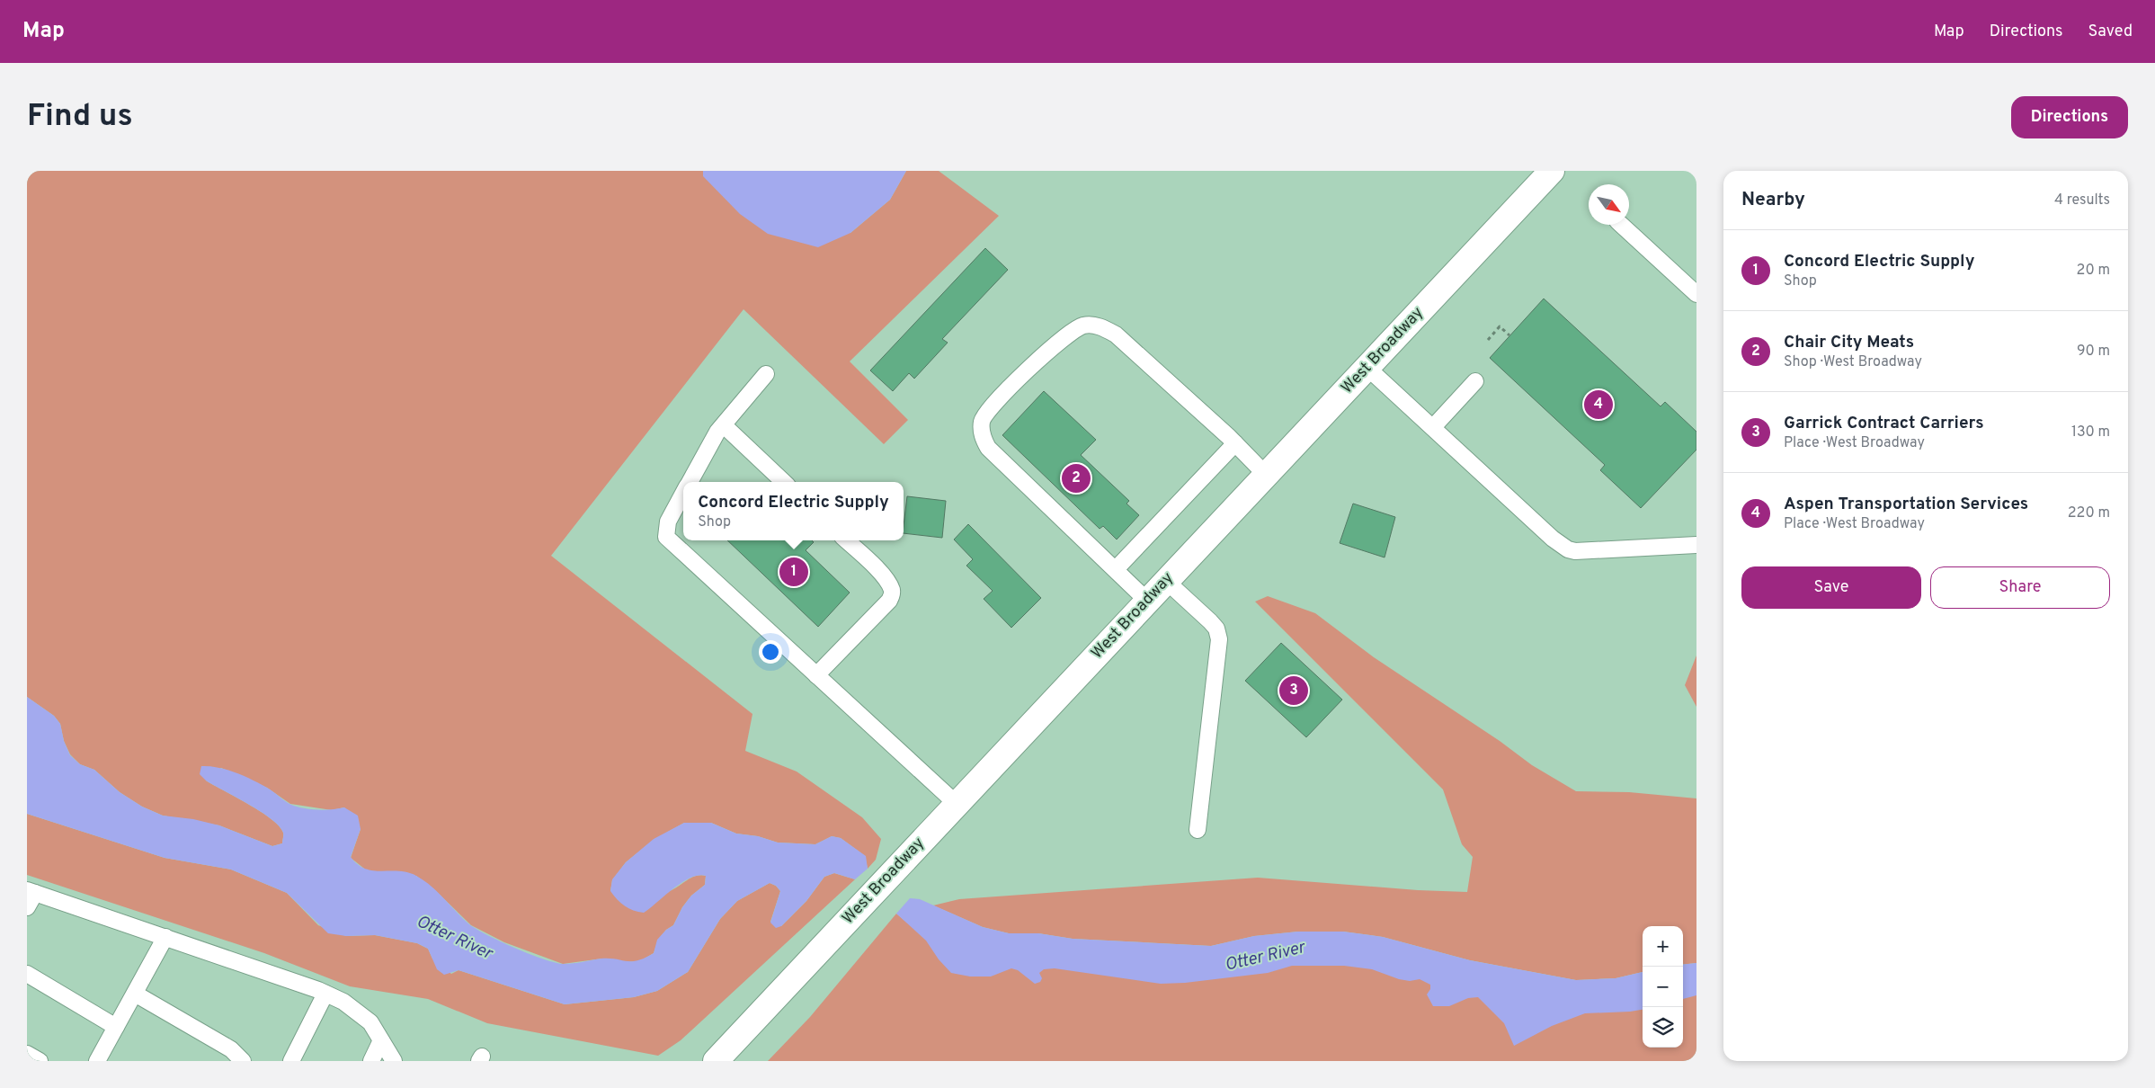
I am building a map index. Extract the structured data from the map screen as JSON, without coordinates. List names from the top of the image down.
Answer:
{
  "streets": {
    "main road": ["West Broadway"]
  },
  "water": ["Otter River"],
  "north": "bottom right",
  "page": {
    "header": "Map",
    "nav": ["Map", "Directions", "Saved"],
    "buttons": [
      "Directions",
      ["Save", "Share"]
    ],
    "title": "Find us",
    "heading": ["Nearby", "4 results"],
    "list": [
      {
        "mark": "1",
        "name": "Concord Electric Supply",
        "note": "Shop",
        "value": "20 m"
      },
      {
        "mark": "2",
        "name": "Chair City Meats",
        "note": "Shop · West Broadway",
        "value": "90 m"
      },
      {
        "mark": "3",
        "name": "Garrick Contract Carriers",
        "note": "Place · West Broadway",
        "value": "130 m"
      },
      {
        "mark": "4",
        "name": "Aspen Transportation Services",
        "note": "Place · West Broadway",
        "value": "220 m"
      }
    ],
    "pins": [
      "4",
      "2",
      "1",
      "3"
    ],
    "popup": ["Concord Electric Supply", "Shop"],
    "map_buttons": ["+", "−"]
  }
}
